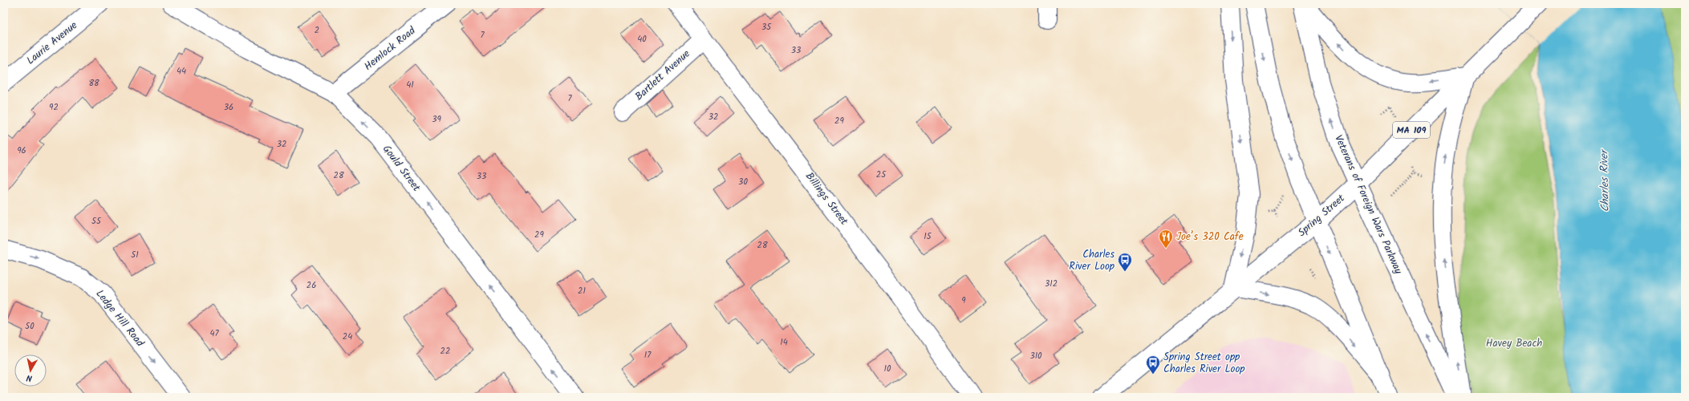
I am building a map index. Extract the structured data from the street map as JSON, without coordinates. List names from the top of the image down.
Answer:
{
  "streets": {
    "main road": [
      "Laurie Avenue",
      "Hemlock Road",
      "Bartlett Avenue",
      "MA 109",
      "Gould Street",
      "Billings Street",
      "Veterans of Foreign Wars Parkway",
      "Spring Street",
      "Ledge Hill Road"
    ]
  },
  "crossings": [
    ["Hemlock Road", "Gould Street"],
    ["Bartlett Avenue", "Billings Street"],
    ["Veterans of Foreign Wars Parkway", "Spring Street"]
  ],
  "one_way": ["Gould Street", "Ledge Hill Road"],
  "water": ["Charles River"],
  "parks": ["Havey Beach"],
  "places": {
    "restaurant": ["Joe’s 320 Cafe"],
    "bus stop": ["Charles River Loop", "Spring Street opp Charles River Loop"]
  },
  "house_numbers": [
    "35",
    "2",
    "7",
    "40",
    "33",
    "44",
    "88",
    "41",
    "7",
    "92",
    "36",
    "32",
    "39",
    "29",
    "32",
    "96",
    "25",
    "28",
    "33",
    "30",
    "55",
    "29",
    "15",
    "28",
    "51",
    "312",
    "26",
    "21",
    "9",
    "50",
    "47",
    "24",
    "14",
    "22",
    "17",
    "310",
    "10"
  ],
  "north": "bottom"
}
